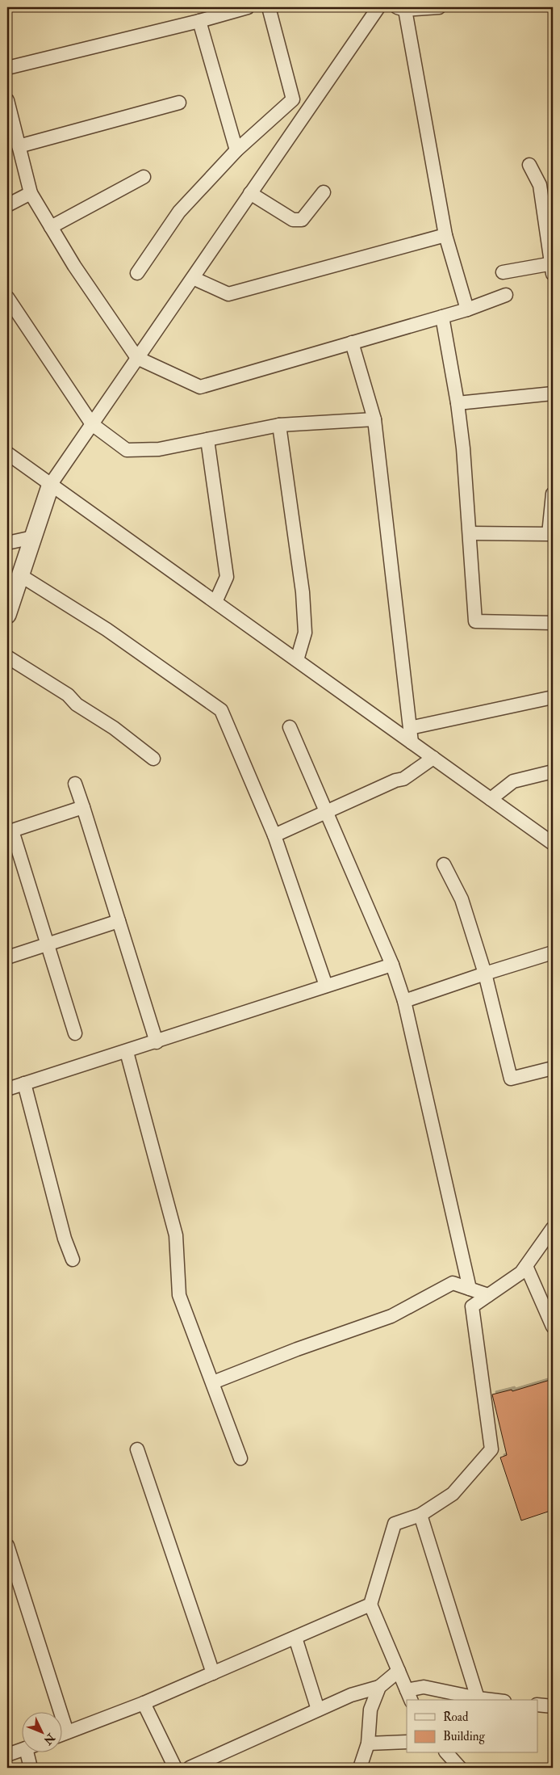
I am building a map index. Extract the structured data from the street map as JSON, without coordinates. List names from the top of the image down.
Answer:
{
  "legend": ["Road", "Building"],
  "north": "bottom right"
}
